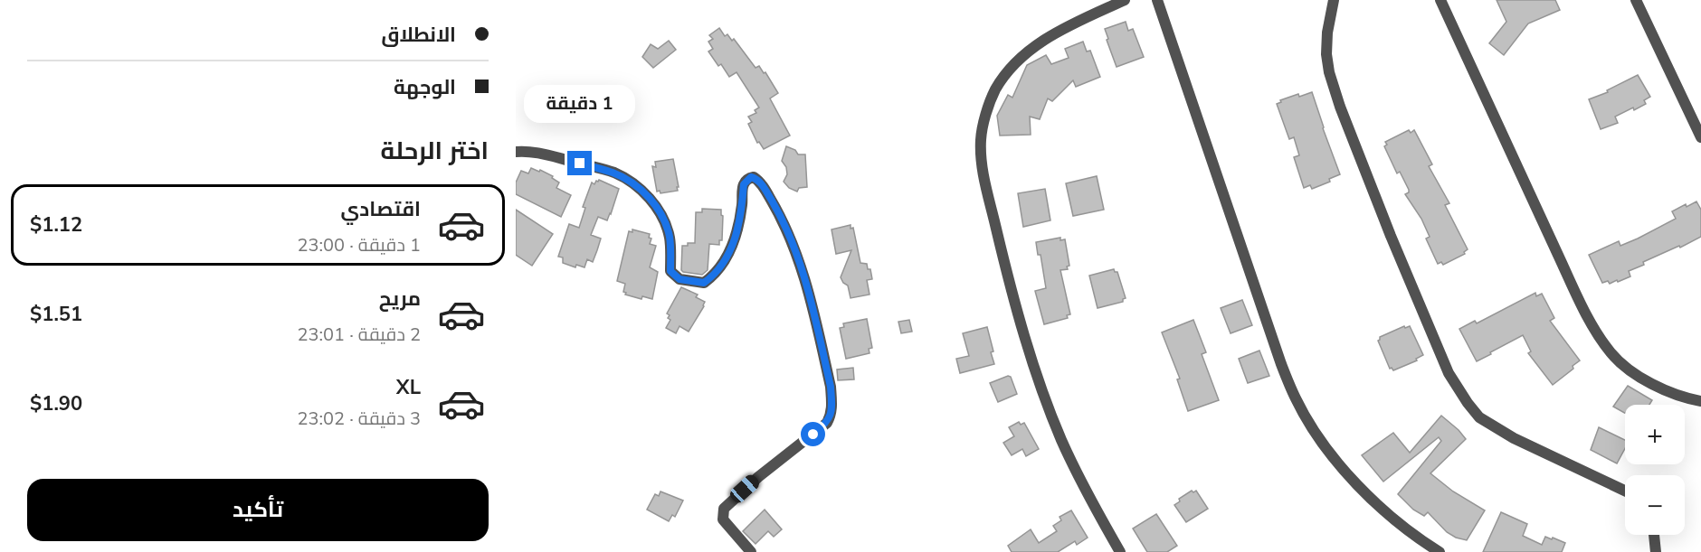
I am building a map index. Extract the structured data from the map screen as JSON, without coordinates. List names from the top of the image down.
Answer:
{
  "page": {
    "banner": ["الانطلاق", "الوجهة"],
    "bubble": "1 دقيقة",
    "heading": "اختر الرحلة",
    "list": [
      {
        "name": "اقتصادي",
        "note": "1 دقيقة · 23:00",
        "value": "$1.12"
      },
      {
        "name": "مريح",
        "note": "2 دقيقة · 23:01",
        "value": "$1.51"
      },
      {
        "name": "XL",
        "note": "3 دقيقة · 23:02",
        "value": "$1.90"
      }
    ],
    "map_buttons": ["+", "−"],
    "buttons": "تأكيد"
  }
}
